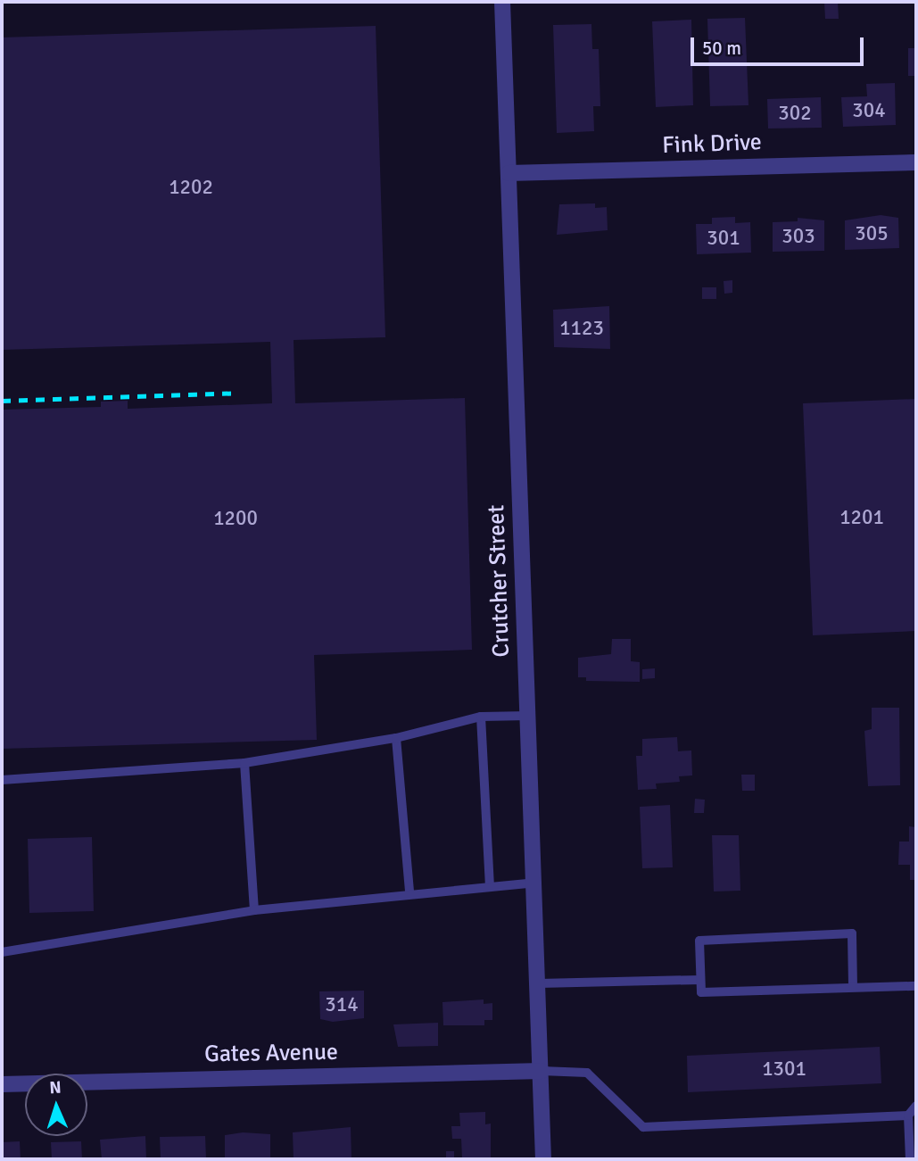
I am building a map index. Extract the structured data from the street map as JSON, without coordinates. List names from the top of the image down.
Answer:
{
  "streets": {
    "street": ["Fink Drive", "Crutcher Street", "Gates Avenue"]
  },
  "crossings": [
    ["Fink Drive", "Crutcher Street"],
    ["Crutcher Street", "Gates Avenue"]
  ],
  "house_numbers": [
    "304",
    "302",
    "1202",
    "305",
    "303",
    "301",
    "1123",
    "1201",
    "1200",
    "314",
    "1301"
  ],
  "scale_bar": "50 m",
  "north": "top"
}
